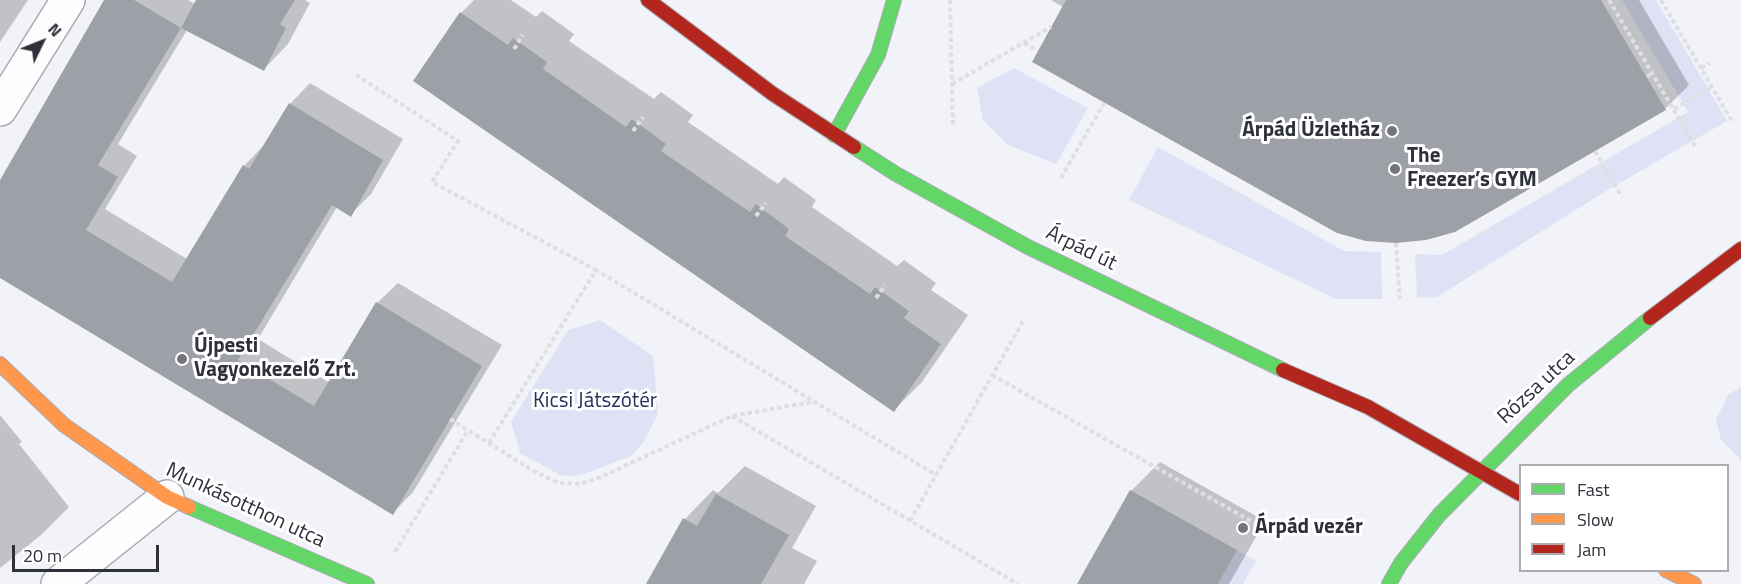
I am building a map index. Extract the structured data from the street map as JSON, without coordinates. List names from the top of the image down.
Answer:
{
  "streets": {
    "street": ["Árpád út", "Rózsa utca", "Munkásotthon utca"]
  },
  "crossings": [
    ["Árpád út", "Rózsa utca"]
  ],
  "parks": ["Kicsi Játszótér"],
  "places": [
    "Árpád Üzletház",
    "The Freezer’s GYM",
    "Újpesti Vagyonkezelő Zrt.",
    "Árpád vezér"
  ],
  "legend": ["Fast", "Slow", "Jam"],
  "scale_bar": "20 m",
  "north": "top right"
}
